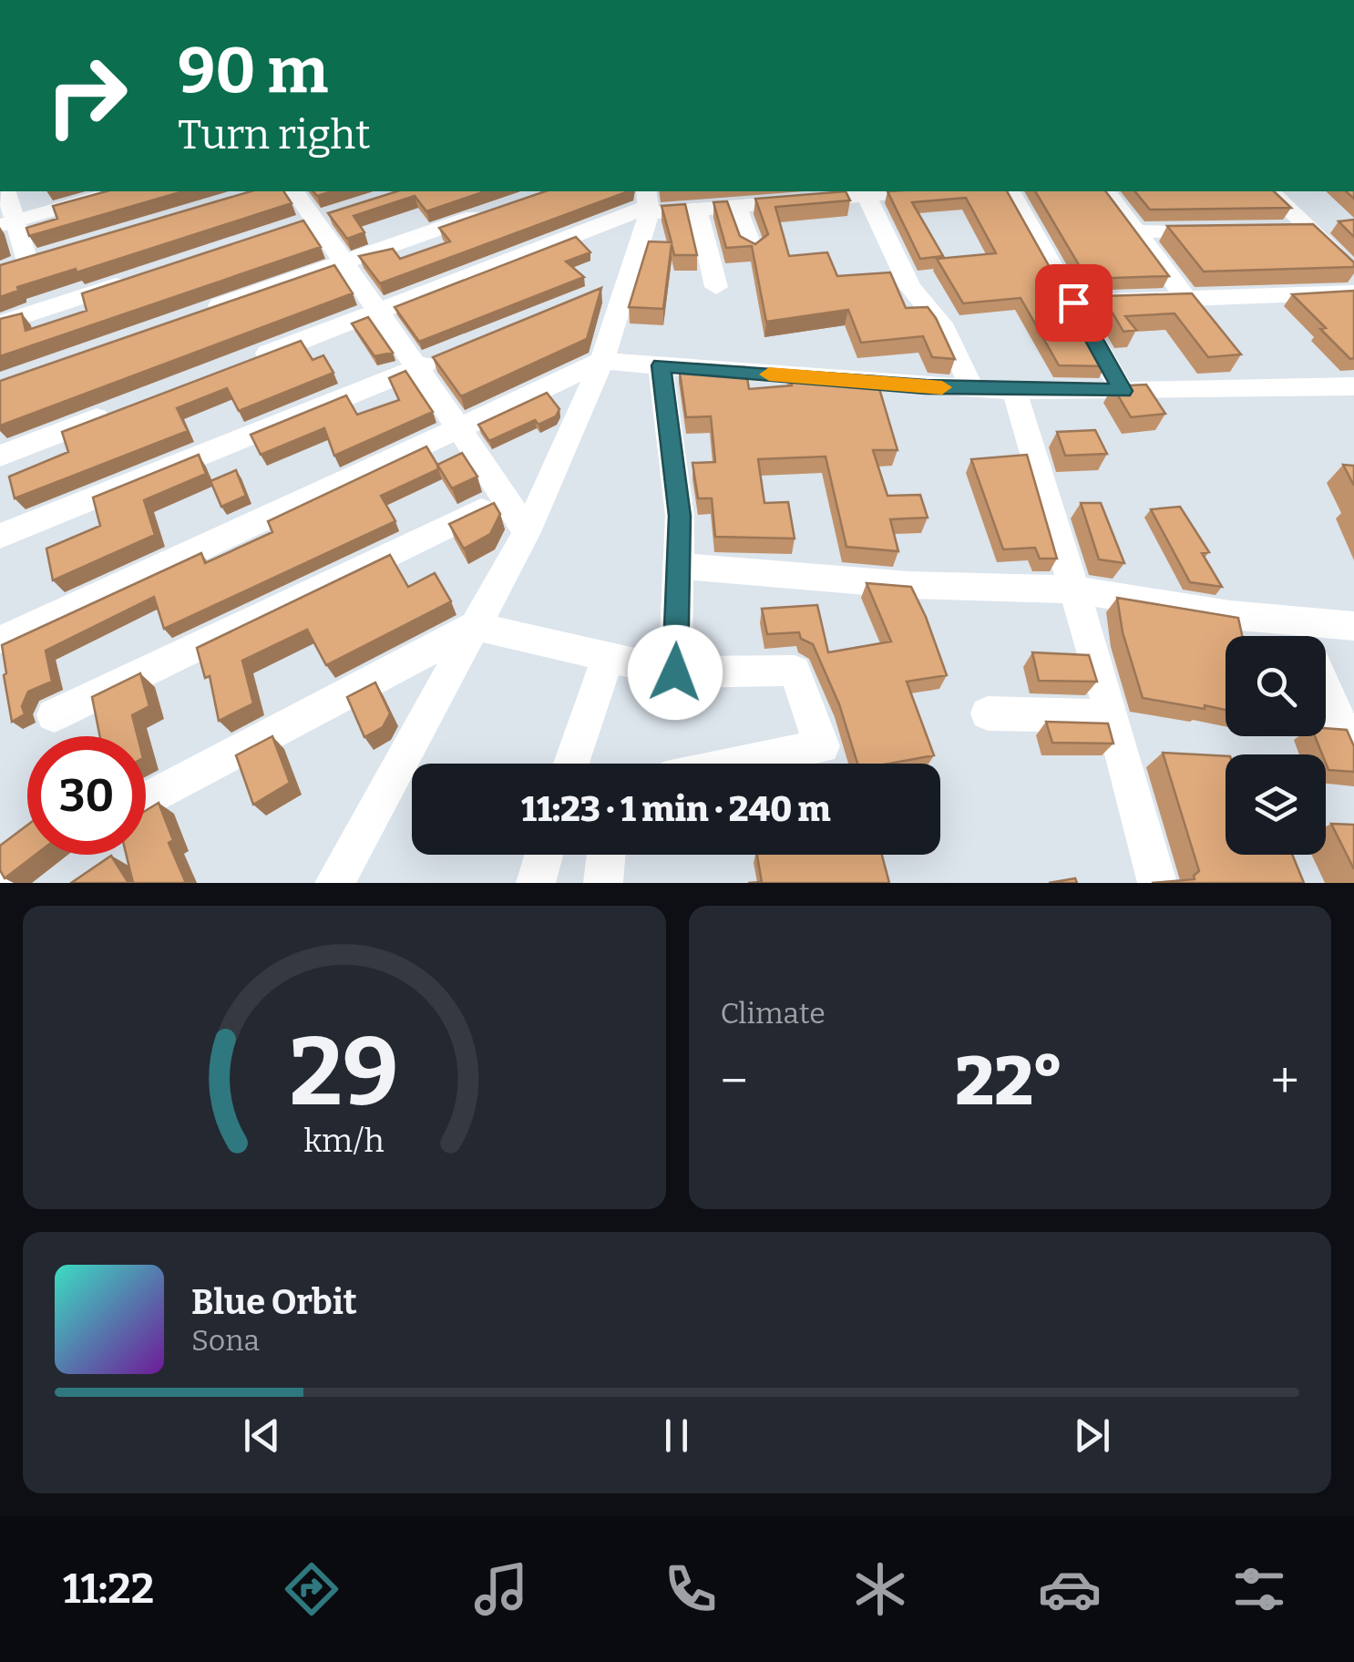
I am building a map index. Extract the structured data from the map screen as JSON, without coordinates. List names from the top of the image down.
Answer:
{
  "page": {
    "turn": ["90 m", "Turn right"],
    "limit": "30",
    "trip": "11:23 · 1 min · 240 m",
    "tile": "Climate",
    "heat": ["−", "22°", "+"],
    "song": ["Blue Orbit", "Sona"],
    "tabs": "11:22",
    "gauge": ["29", "km/h"]
  }
}
